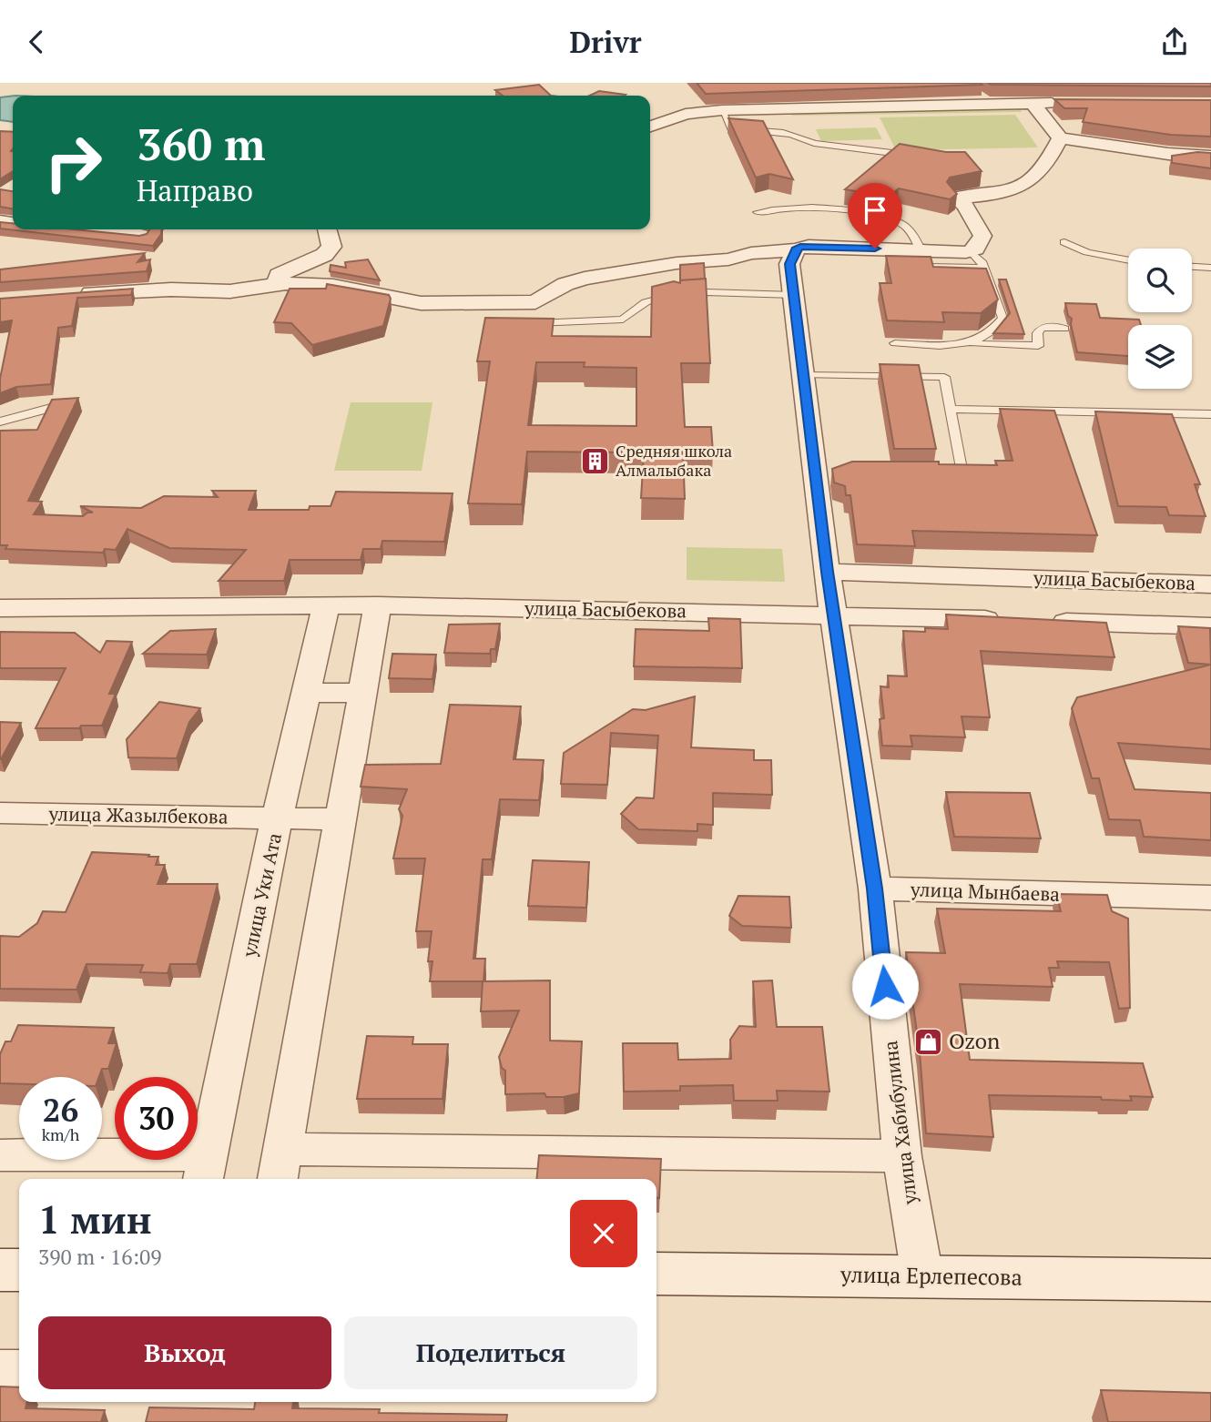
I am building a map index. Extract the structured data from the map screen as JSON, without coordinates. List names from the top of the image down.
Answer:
{
  "streets": {
    "main road": ["улица Ерлепесова"],
    "street": [
      "улица Басыбекова",
      "улица Жазылбекова",
      "улица Мынбаева",
      "улица Уки Ата",
      "улица Хабибулина"
    ]
  },
  "crossings": [
    ["улица Басыбекова", "улица Уки Ата"],
    ["улица Басыбекова", "улица Хабибулина"],
    ["улица Жазылбекова", "улица Уки Ата"],
    ["улица Мынбаева", "улица Хабибулина"],
    ["улица Хабибулина", "улица Ерлепесова"]
  ],
  "places": {
    "building": ["Средняя школа Алмалыбака"],
    "shop": ["Ozon"]
  },
  "page": {
    "header": "Drivr",
    "turn": ["360 m", "Направо"],
    "speed": "26 km/h",
    "limit": "30",
    "heading": ["1 мин", "390 m · 16:09"],
    "buttons": ["Выход", "Поделиться"]
  }
}
